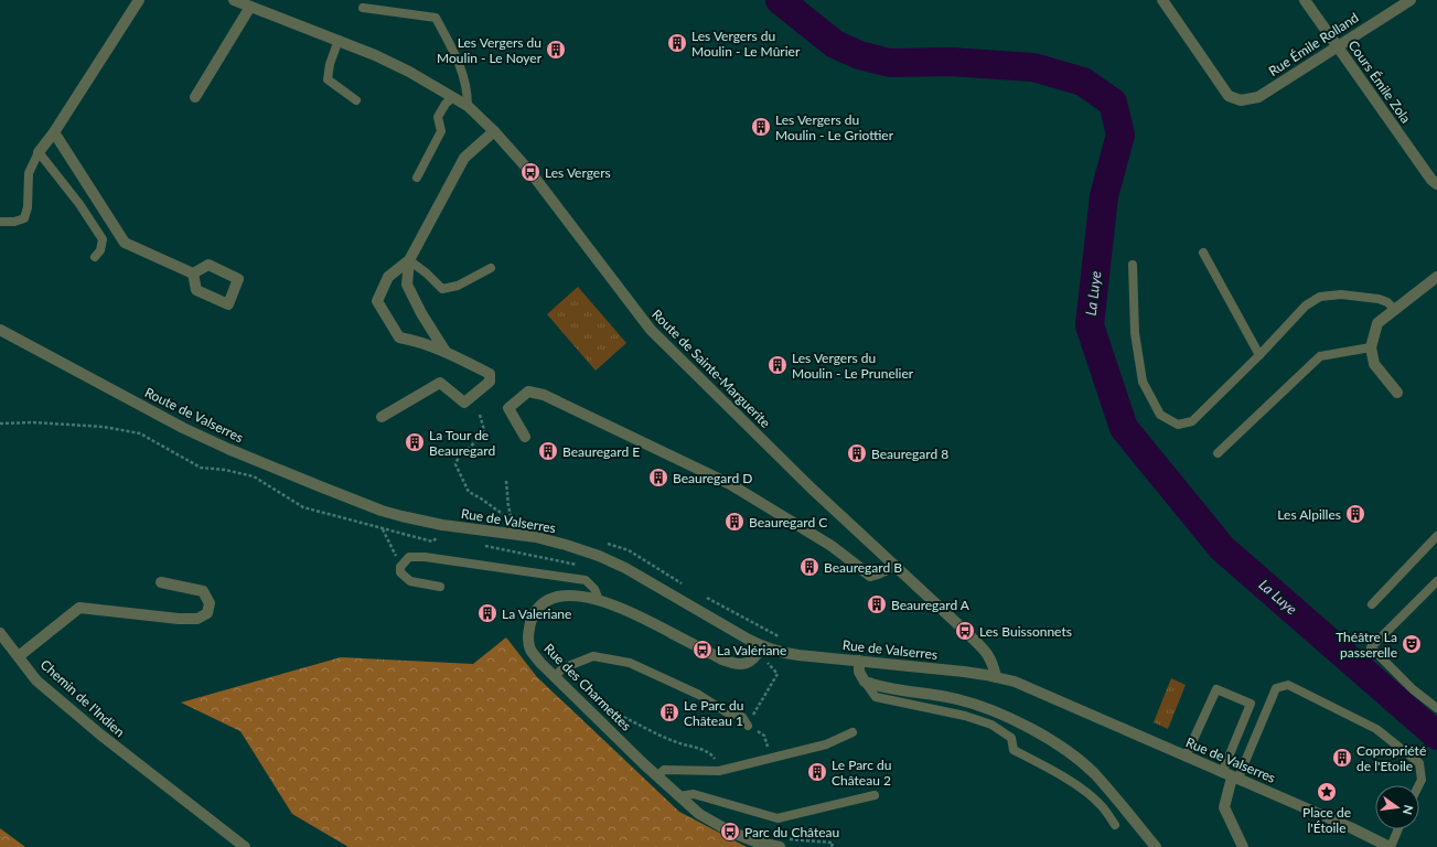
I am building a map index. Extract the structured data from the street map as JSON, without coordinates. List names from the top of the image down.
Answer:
{
  "streets": {
    "street": [
      "Rue Émile Rolland",
      "Cours Émile Zola",
      "Route de Sainte-Marguerite",
      "Route de Valserres",
      "Rue de Valserres",
      "Rue des Charmettes",
      "Chemin de l'Indien"
    ]
  },
  "crossings": [
    ["Rue Émile Rolland", "Cours Émile Zola"],
    ["Route de Sainte-Marguerite", "Rue de Valserres"],
    ["Route de Valserres", "Rue de Valserres"],
    ["Rue de Valserres", "Rue des Charmettes"]
  ],
  "water": ["La Luye"],
  "places": {
    "building": [
      "Les Vergers du Moulin - Le Mûrier",
      "Les Vergers du Moulin - Le Noyer",
      "Les Vergers du Moulin - Le Griottier",
      "Les Vergers du Moulin - Le Prunelier",
      "La Tour de Beauregard",
      "Beauregard E",
      "Beauregard 8",
      "Beauregard D",
      "Les Alpilles",
      "Beauregard C",
      "Beauregard B",
      "Beauregard A",
      "La Valeriane",
      "Le Parc du Château 1",
      "Copropriété de l'Etoile",
      "Le Parc du Château 2"
    ],
    "bus stop": [
      "Les Vergers",
      "Les Buissonnets",
      "La Valériane",
      "Parc du Château"
    ],
    "theatre": ["Théâtre La passerelle"],
    "place": ["Place de l'Étoile"]
  },
  "north": "right"
}
